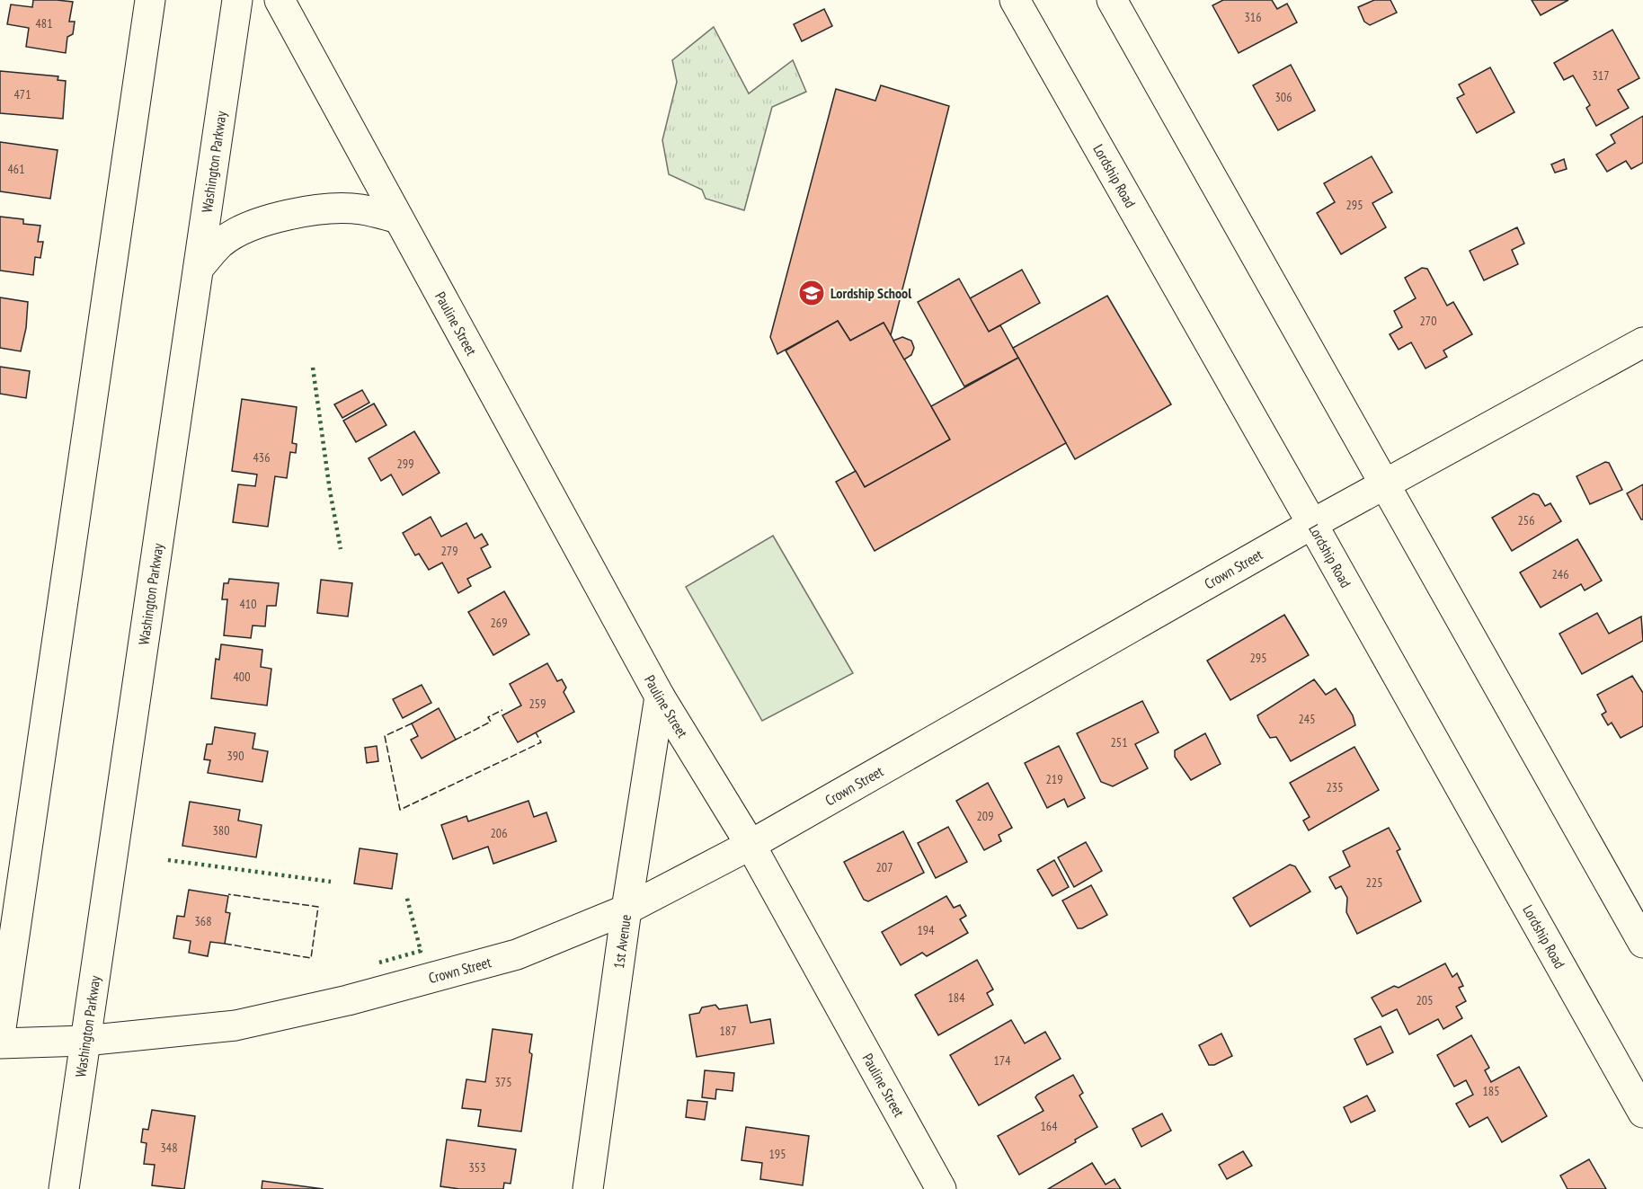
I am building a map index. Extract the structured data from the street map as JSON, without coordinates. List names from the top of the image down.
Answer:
{
  "streets": {
    "street": [
      "Washington Parkway",
      "Lordship Road",
      "Pauline Street",
      "Crown Street",
      "1st Avenue"
    ]
  },
  "crossings": [
    ["Washington Parkway", "Crown Street"],
    ["Lordship Road", "Crown Street"],
    ["Pauline Street", "Crown Street"],
    ["Pauline Street", "1st Avenue"],
    ["Crown Street", "1st Avenue"]
  ],
  "places": {
    "school or university": ["Lordship School"]
  },
  "house_numbers": [
    "316",
    "481",
    "317",
    "471",
    "306",
    "461",
    "295",
    "270",
    "436",
    "299",
    "256",
    "279",
    "246",
    "410",
    "269",
    "295",
    "400",
    "259",
    "245",
    "251",
    "390",
    "219",
    "235",
    "209",
    "380",
    "206",
    "207",
    "225",
    "368",
    "194",
    "184",
    "205",
    "187",
    "174",
    "375",
    "185",
    "164",
    "348",
    "195",
    "353"
  ]
}
